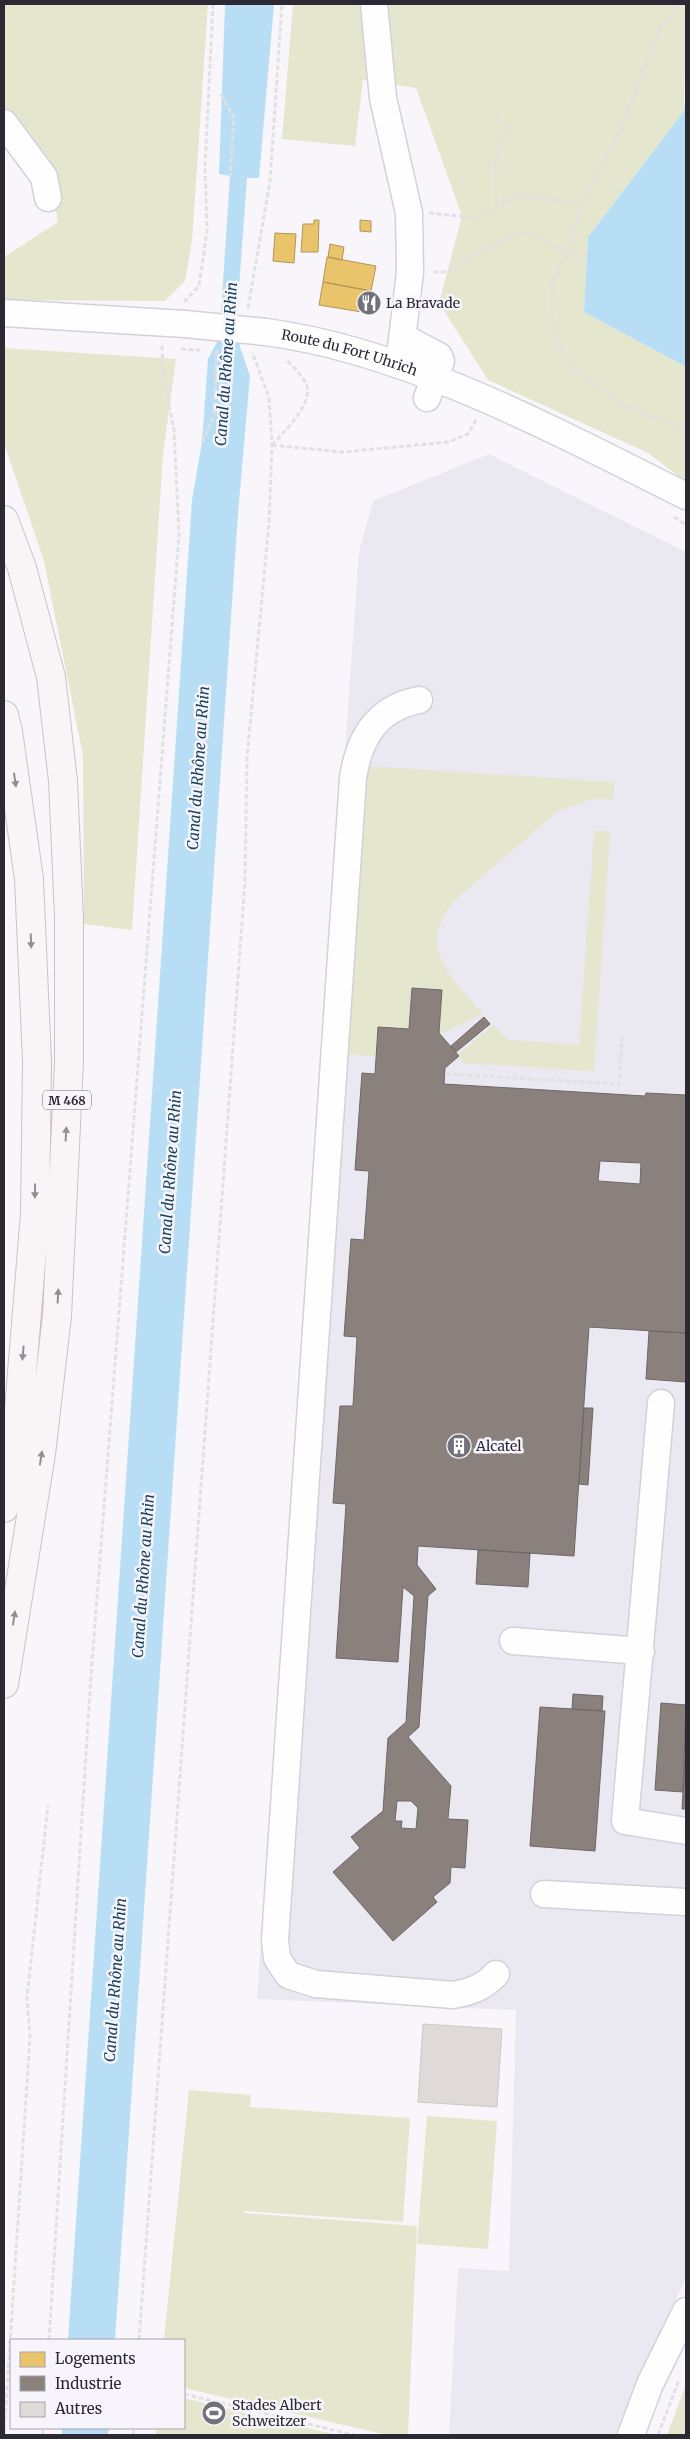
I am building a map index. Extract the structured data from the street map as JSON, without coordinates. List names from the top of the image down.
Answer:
{
  "streets": {
    "main road": ["M 468"],
    "street": ["Route du Fort Uhrich"]
  },
  "water": ["Canal du Rhône au Rhin"],
  "places": {
    "restaurant": ["La Bravade"],
    "building": ["Alcatel"],
    "sports": ["Stades Albert Schweitzer"]
  },
  "legend": ["Logements", "Industrie", "Autres"]
}
